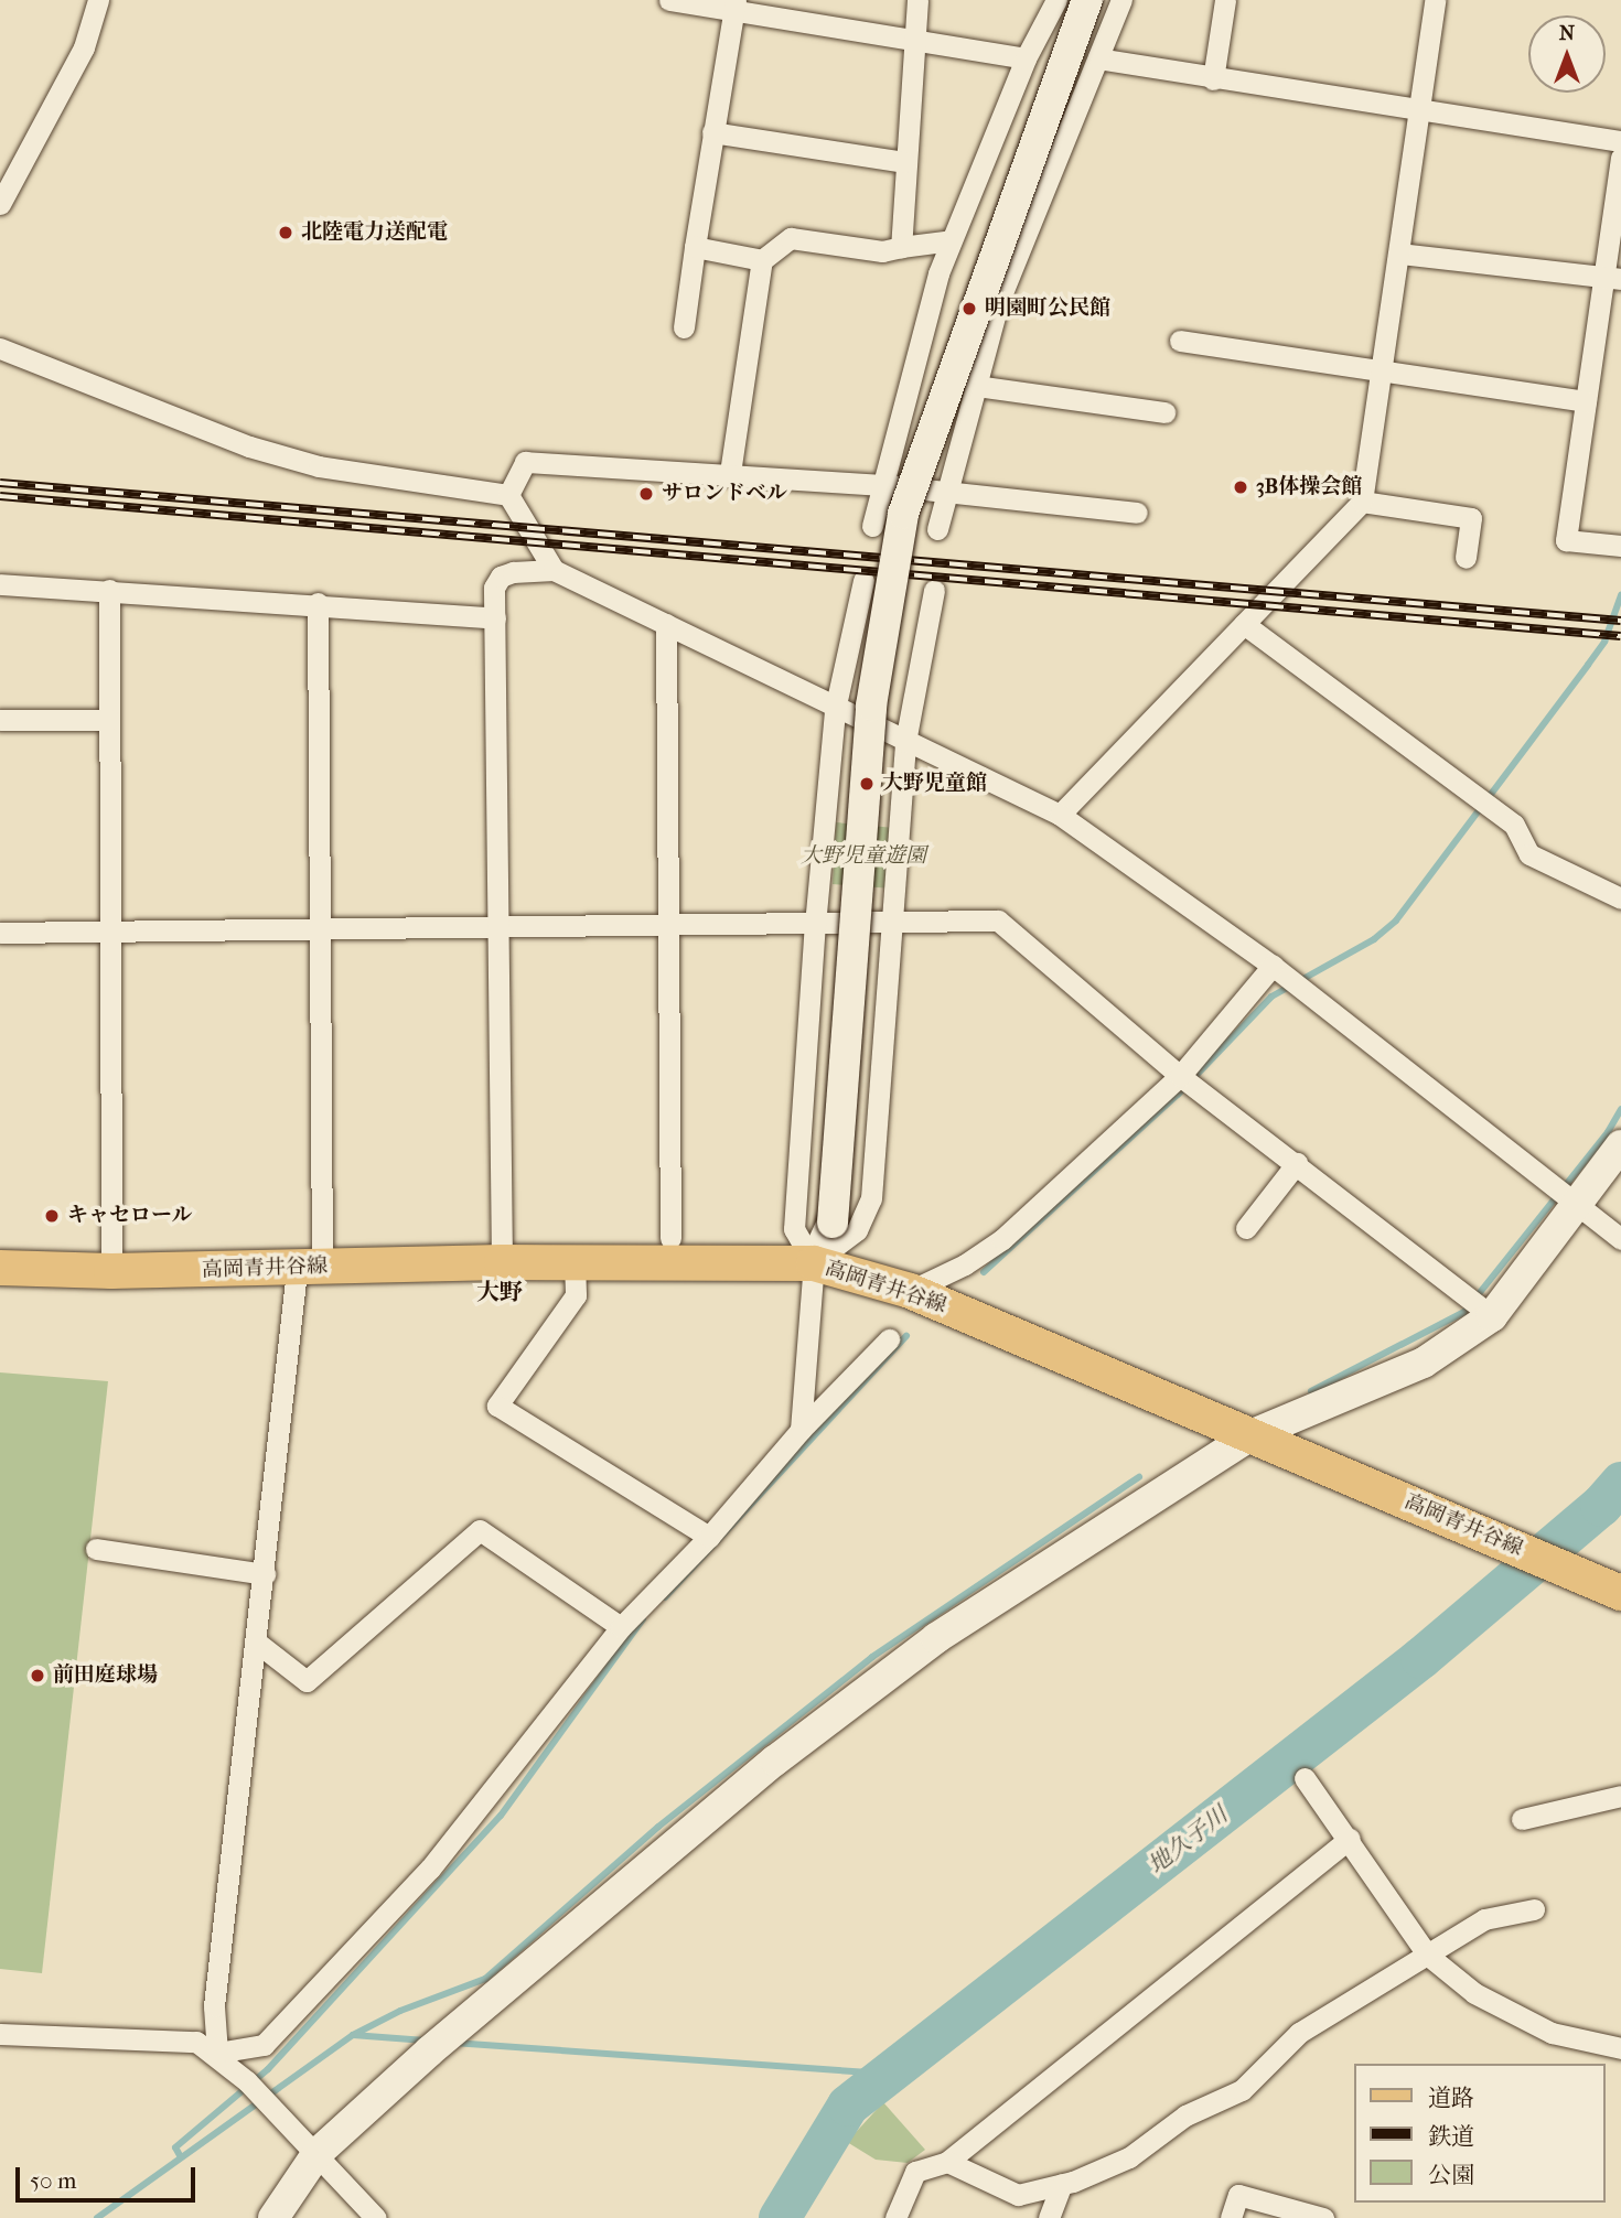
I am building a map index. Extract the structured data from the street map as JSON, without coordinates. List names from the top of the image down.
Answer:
{
  "streets": {
    "main road": ["高岡青井谷線"]
  },
  "districts": ["大野"],
  "water": ["地久子川"],
  "parks": ["大野児童遊園"],
  "places": [
    "北陸電力送配電",
    "明園町公民館",
    "3B体操会館",
    "サロンドベル",
    "大野児童館",
    "キャセロール",
    "前田庭球場"
  ],
  "legend": ["道路", "鉄道", "公園"],
  "scale_bar": "50 m",
  "north": "top"
}
